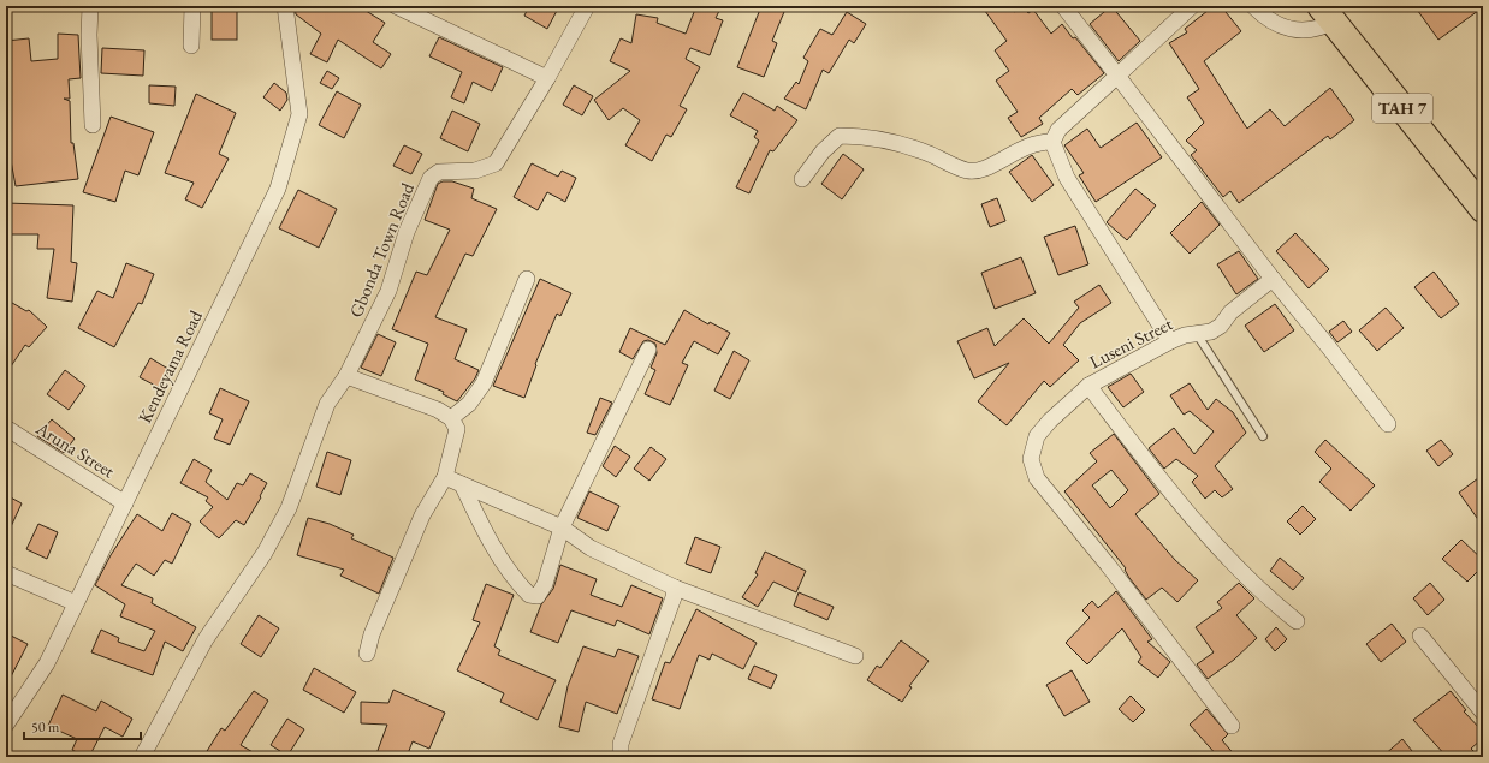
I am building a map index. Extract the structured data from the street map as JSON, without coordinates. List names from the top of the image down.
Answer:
{
  "streets": {
    "highway": ["TAH 7"],
    "street": [
      "Gbonda Town Road",
      "Luseni Street",
      "Kendeyama Road",
      "Aruna Street"
    ]
  },
  "crossings": [
    ["Kendeyama Road", "Aruna Street"]
  ],
  "scale_bar": "50 m"
}
